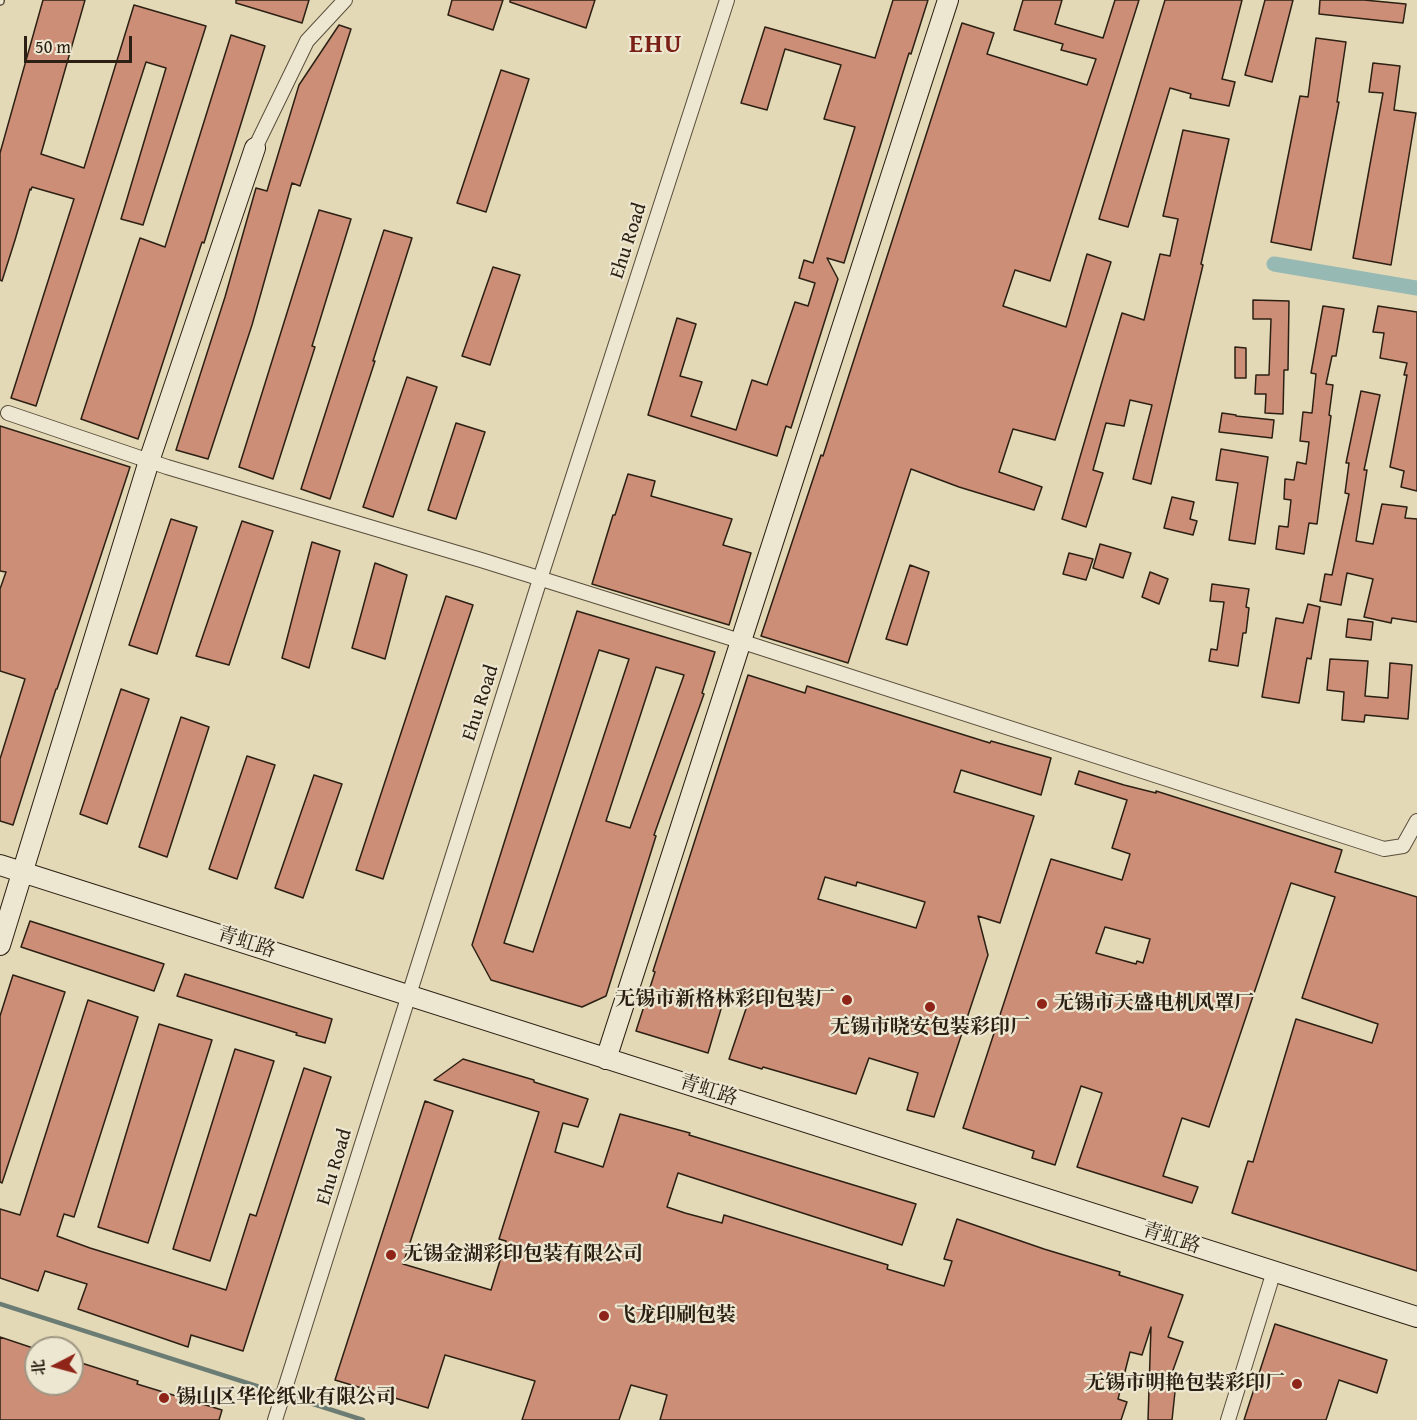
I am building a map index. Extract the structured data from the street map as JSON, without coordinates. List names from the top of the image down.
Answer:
{
  "streets": {
    "street": ["Ehu Road", "青虹路"]
  },
  "crossings": [
    ["Ehu Road", "青虹路"]
  ],
  "districts": ["EHU"],
  "places": [
    "无锡市新格林彩印包装厂",
    "无锡市天盛电机风罩厂",
    "无锡市晓安包装彩印厂",
    "无锡金湖彩印包装有限公司",
    "飞龙印刷包装",
    "无锡市明艳包装彩印厂",
    "锡山区华伦纸业有限公司"
  ],
  "scale_bar": "50 m",
  "north": "left"
}
